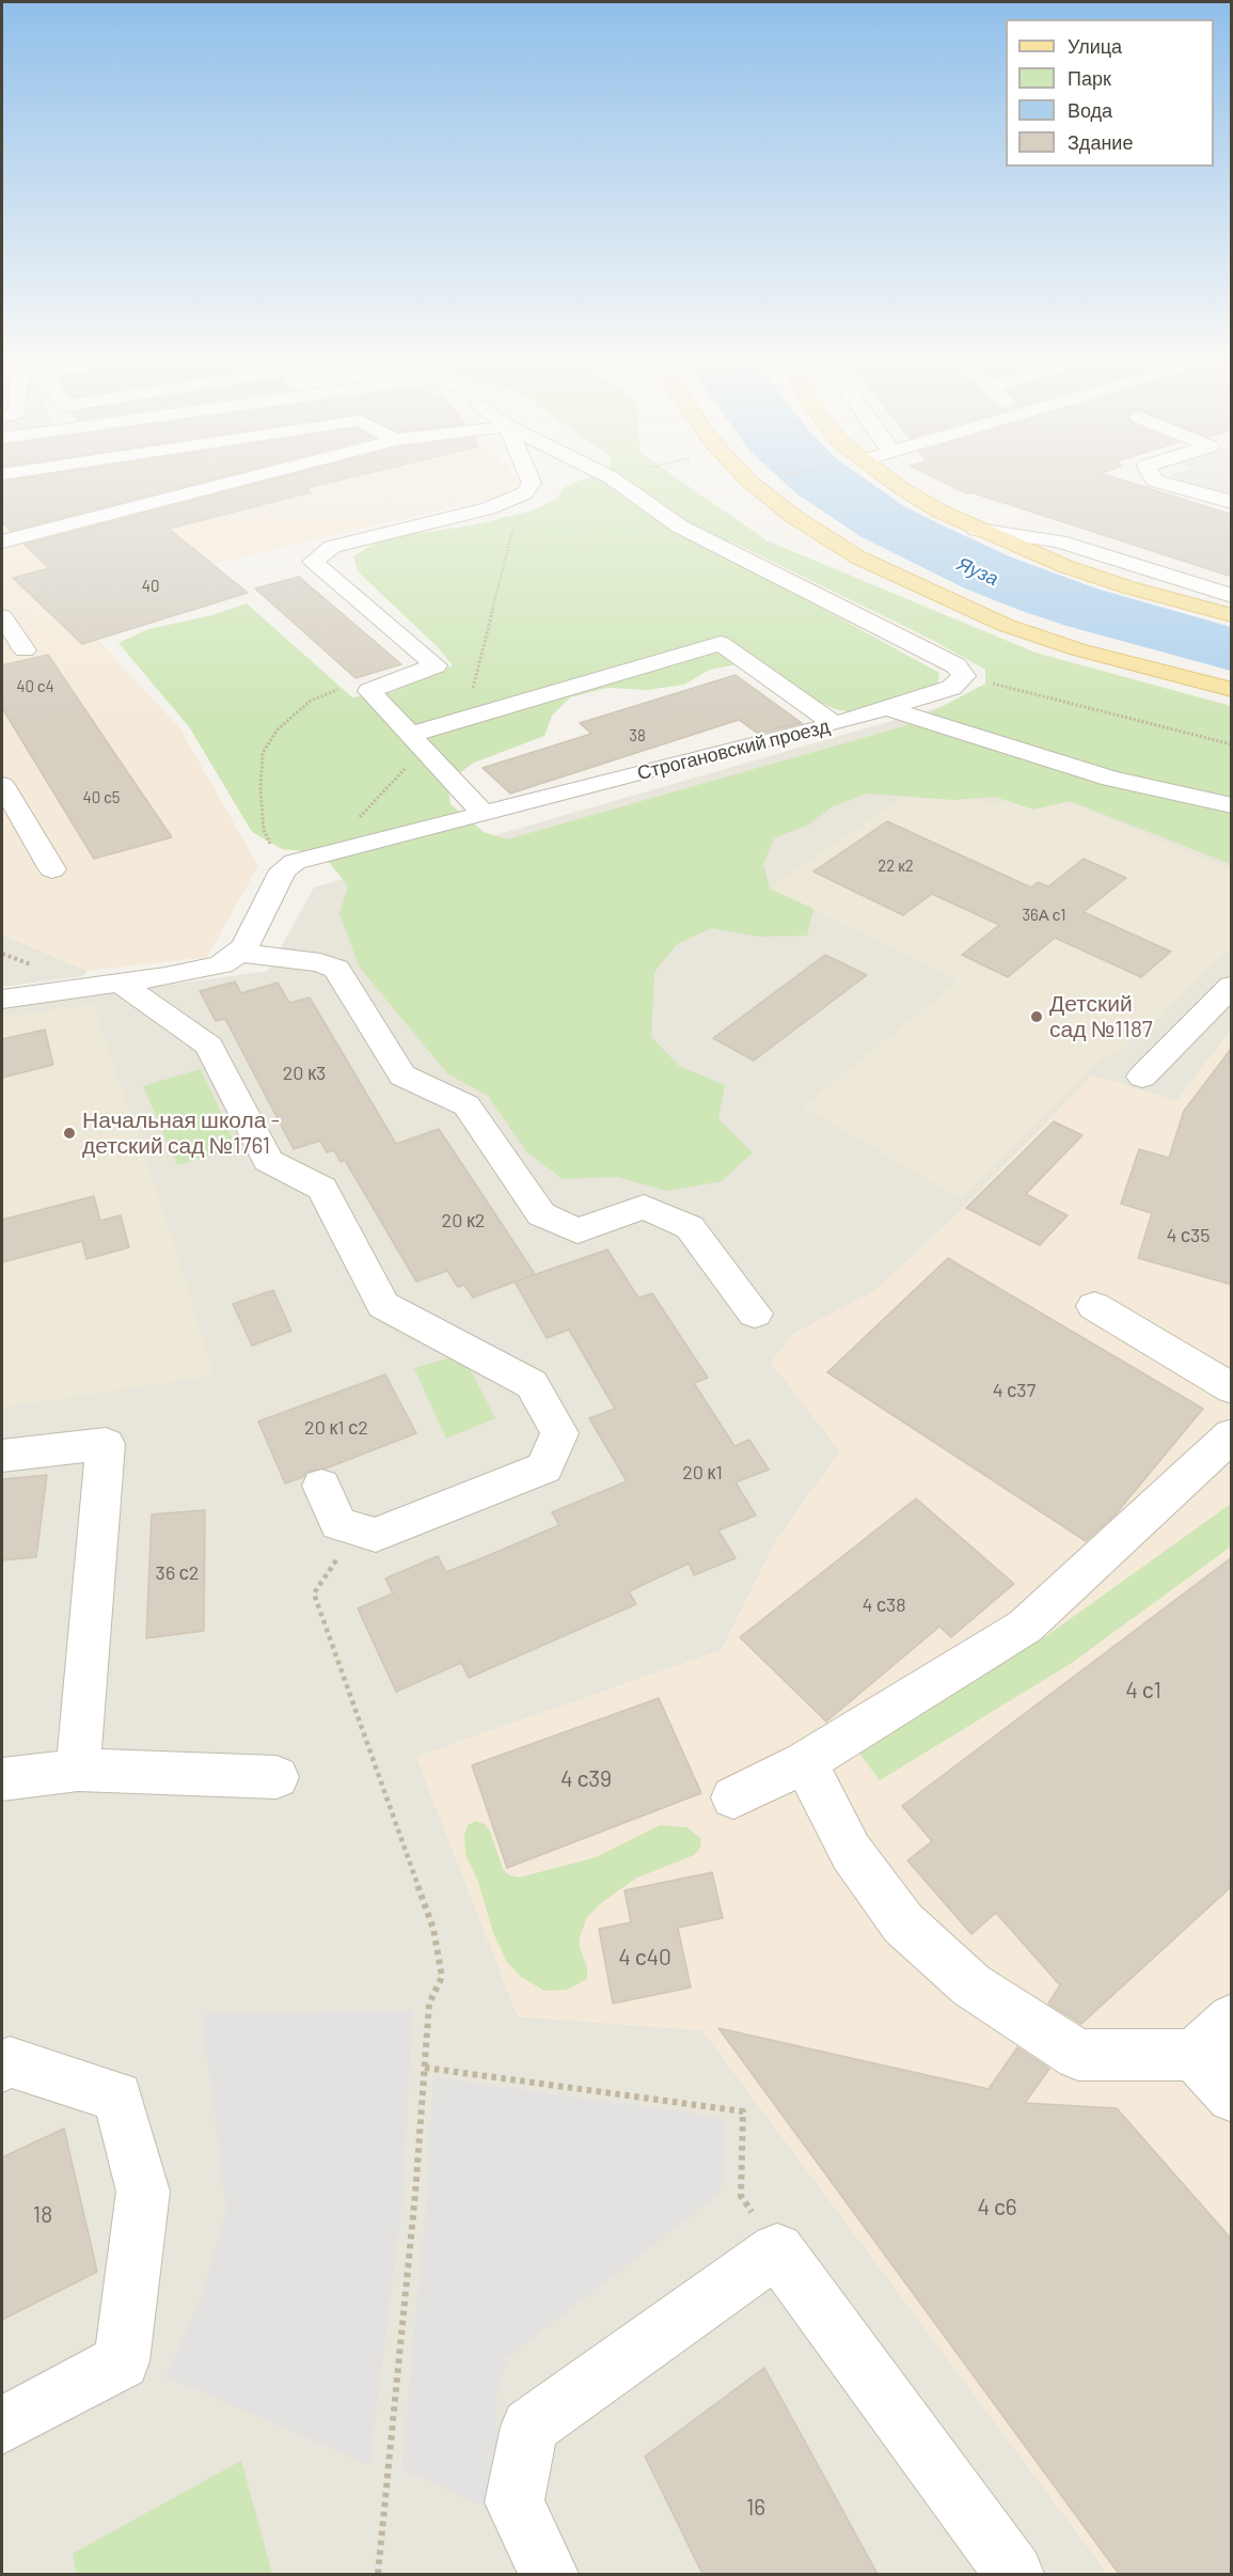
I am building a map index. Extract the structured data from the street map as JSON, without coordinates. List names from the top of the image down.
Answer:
{
  "streets": {
    "street": ["Строгановский проезд"]
  },
  "water": ["Яуза"],
  "places": ["Детский сад №1187", "Начальная школа - детский сад №1761"],
  "house_numbers": [
    "40",
    "40 с4",
    "38",
    "40 с5",
    "22 к2",
    "36А с1",
    "20 к3",
    "20 к2",
    "4 с35",
    "4 с37",
    "20 к1 с2",
    "20 к1",
    "36 с2",
    "4 с38",
    "4 с1",
    "4 с39",
    "4 с40",
    "4 с6",
    "18",
    "16"
  ],
  "legend": [
    "Улица",
    "Парк",
    "Вода",
    "Здание"
  ]
}
